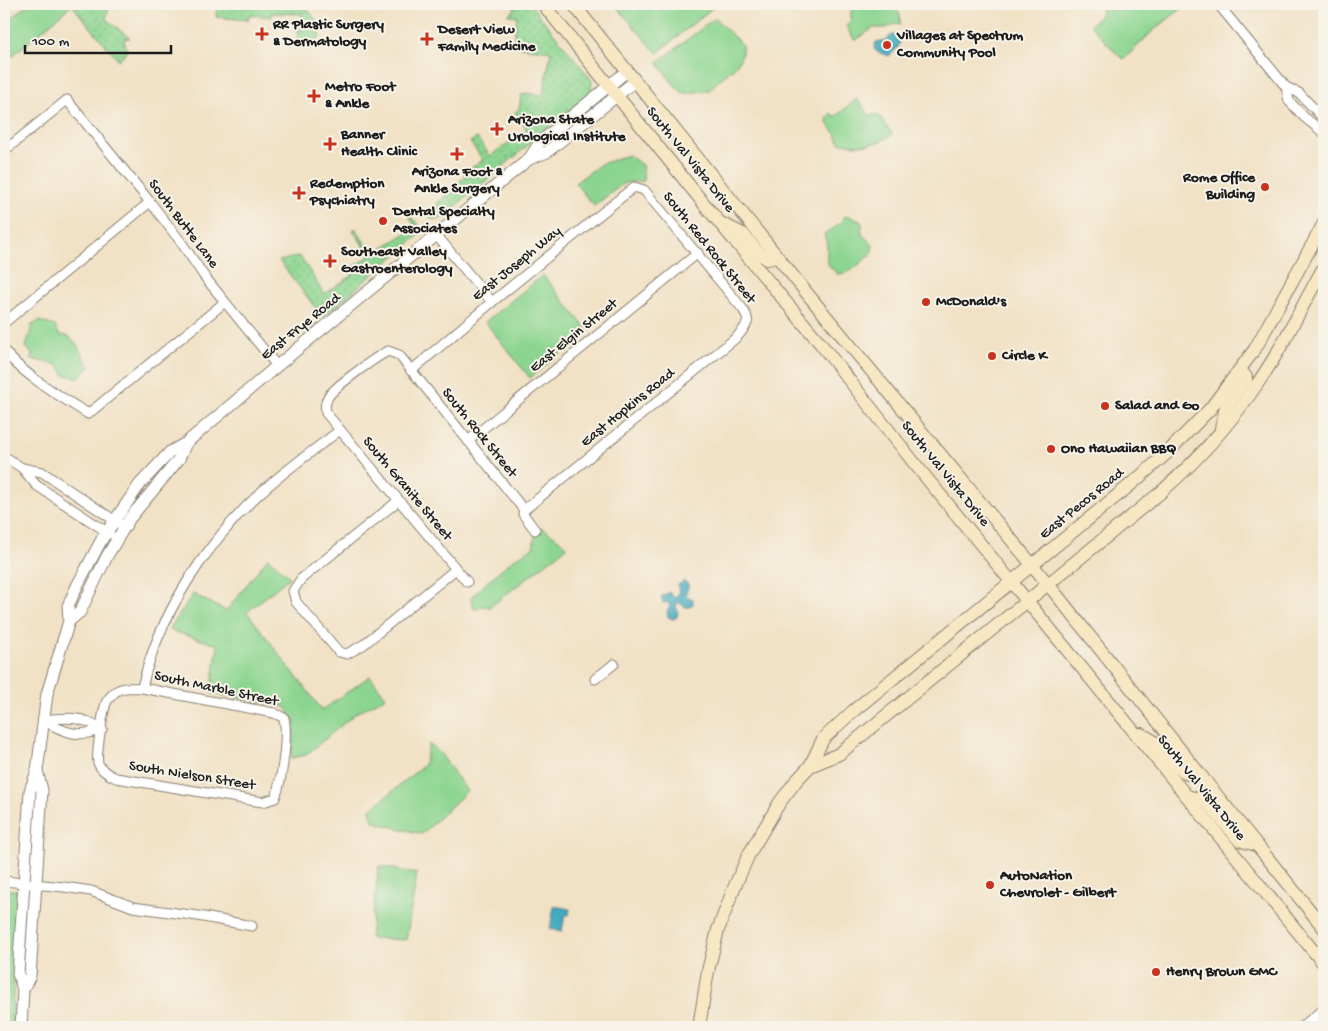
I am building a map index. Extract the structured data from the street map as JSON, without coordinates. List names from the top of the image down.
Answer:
{
  "streets": {
    "main road": ["South Val Vista Drive", "East Pecos Road"],
    "street": [
      "South Butte Lane",
      "South Red Rock Street",
      "East Joseph Way",
      "East Frye Road",
      "East Elgin Street",
      "East Hopkins Road",
      "South Rock Street",
      "South Granite Street",
      "South Marble Street",
      "South Nielson Street"
    ]
  },
  "crossings": [
    ["South Val Vista Drive", "East Frye Road"],
    ["South Val Vista Drive", "East Pecos Road"],
    ["South Butte Lane", "East Frye Road"],
    ["South Red Rock Street", "East Joseph Way"],
    ["South Red Rock Street", "East Elgin Street"],
    ["South Red Rock Street", "East Hopkins Road"],
    ["East Joseph Way", "South Rock Street"],
    ["East Elgin Street", "South Rock Street"],
    ["East Hopkins Road", "South Rock Street"],
    ["South Rock Street", "South Granite Street"],
    ["South Marble Street", "South Nielson Street"]
  ],
  "places": {
    "health": [
      "RR Plastic Surgery & Dermatology",
      "Desert View Family Medicine",
      "Metro Foot & Ankle",
      "Arizona State Urological Institute",
      "Banner Health Clinic",
      "Arizona Foot & Ankle Surgery",
      "Redemption Psychiatry",
      "Southeast Valley Gastroenterology"
    ],
    "other": [
      "Villages at Spectrum Community Pool",
      "Rome Office Building",
      "Dental Specialty Associates",
      "McDonald's",
      "Circle K",
      "Salad and Go",
      "Ono Hawaiian BBQ",
      "AutoNation Chevrolet - Gilbert",
      "Henry Brown GMC"
    ]
  },
  "scale_bar": "100 m"
}
